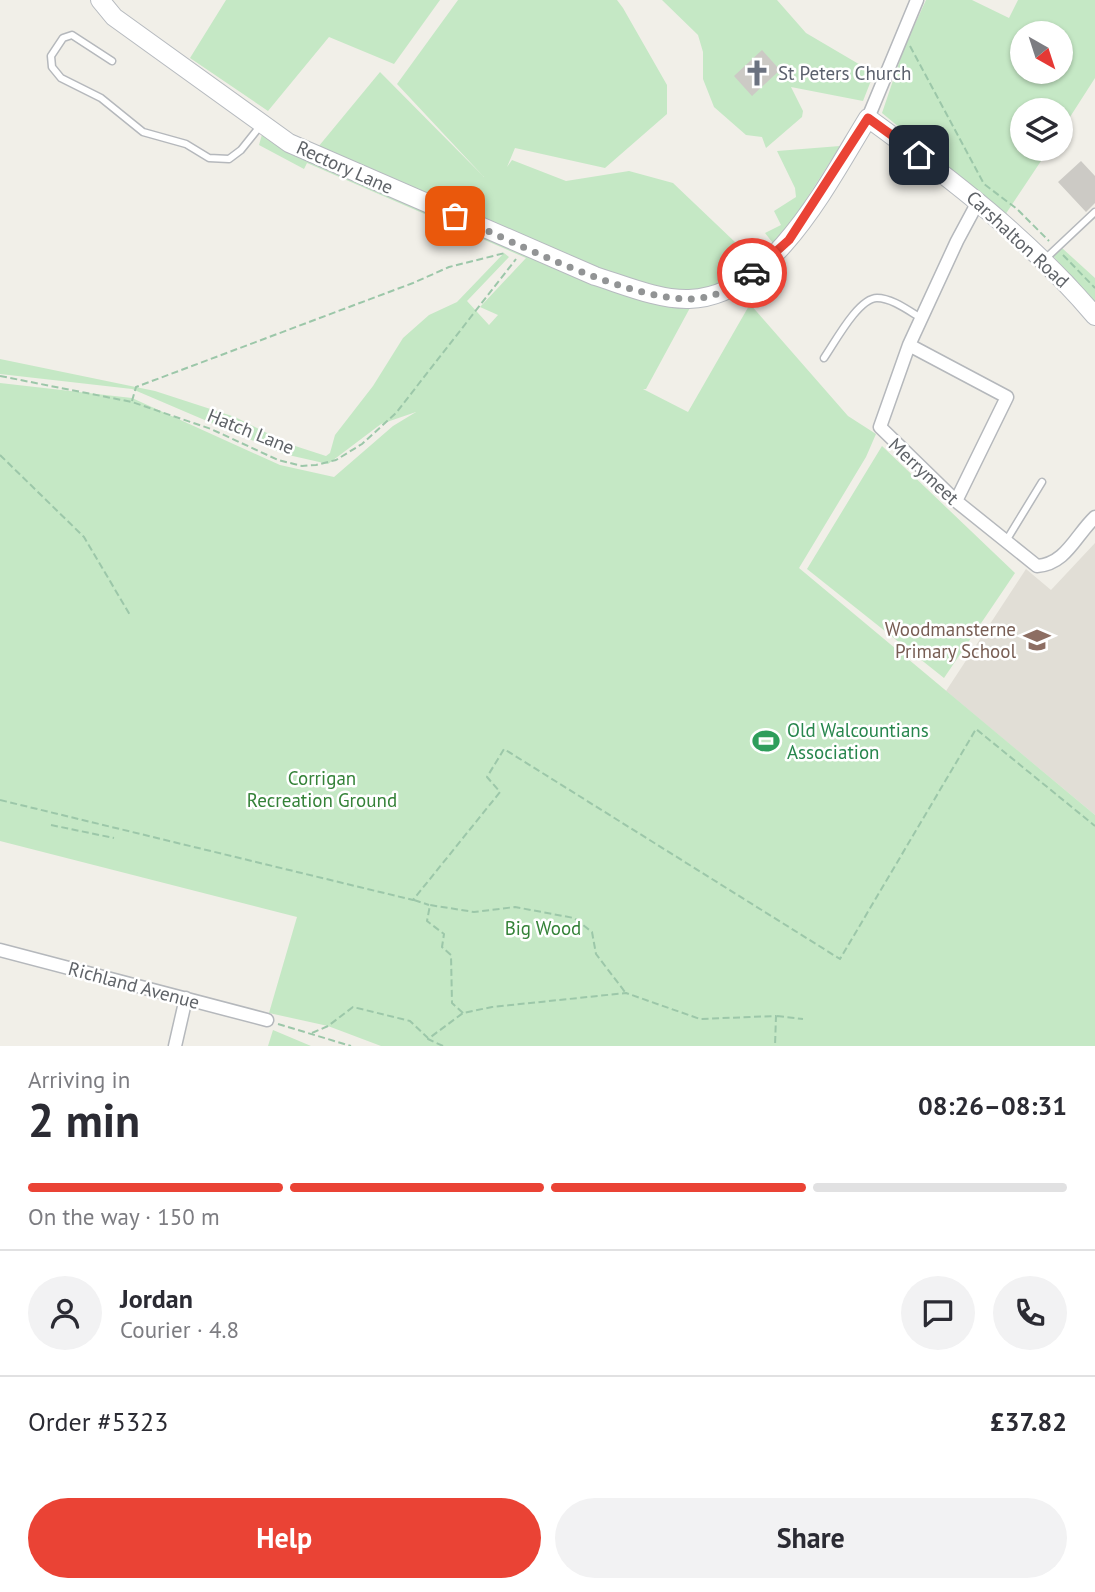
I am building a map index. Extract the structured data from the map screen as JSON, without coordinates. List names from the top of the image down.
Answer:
{
  "streets": {
    "main road": ["Rectory Lane", "Carshalton Road"],
    "street": ["Merrymeet", "Richland Avenue"],
    "path": ["Hatch Lane"]
  },
  "crossings": [
    ["Rectory Lane", "Carshalton Road"],
    ["Carshalton Road", "Merrymeet"]
  ],
  "parks": ["Corrigan Recreation Ground", "Big Wood"],
  "places": {
    "church": ["St Peters Church"],
    "school or university": ["Woodmansterne Primary School"],
    "sports": ["Old Walcountians Association"]
  },
  "north": "bottom right",
  "page": {
    "heading": ["2 min", "Arriving in", "08:26–08:31"],
    "panel": [
      "Jordan",
      "Courier · 4.8",
      "Order #5323",
      "£37.82"
    ],
    "bar": "On the way · 150 m",
    "buttons": ["Help", "Share"]
  }
}
